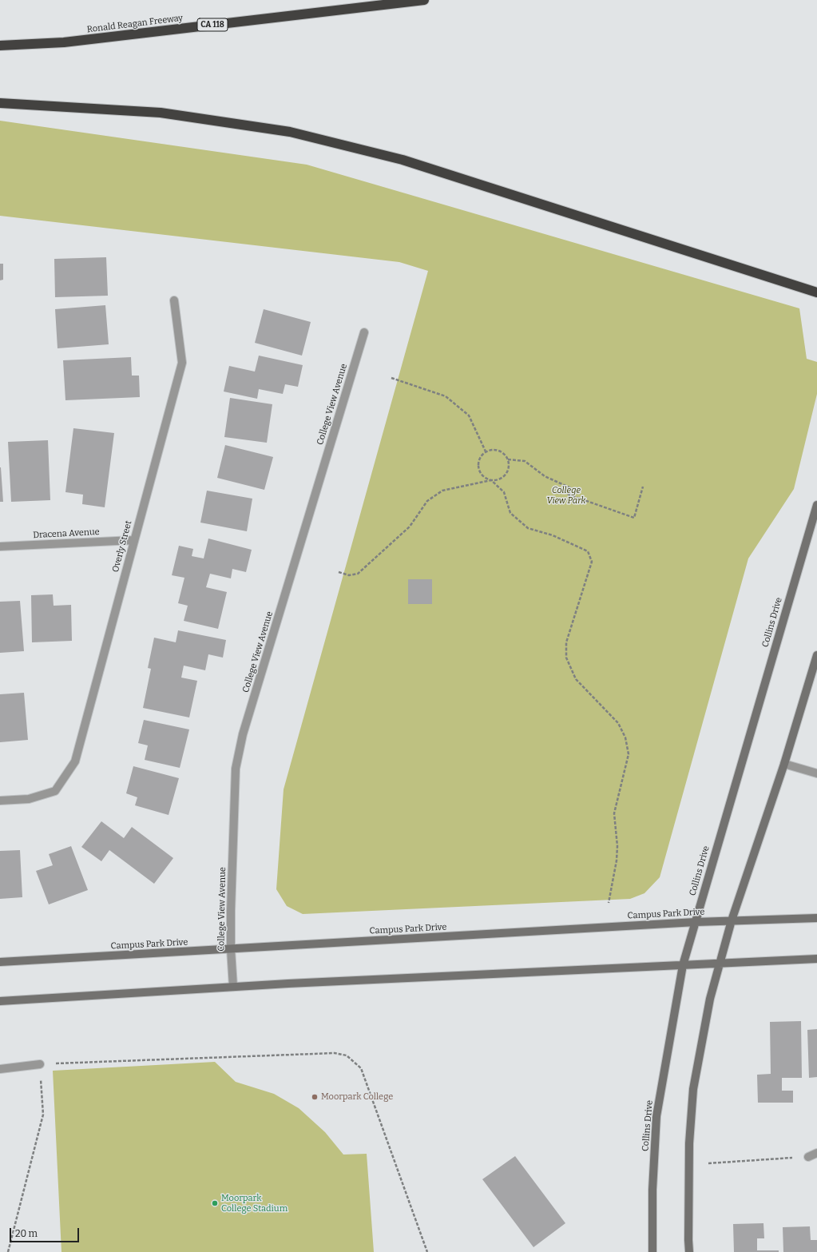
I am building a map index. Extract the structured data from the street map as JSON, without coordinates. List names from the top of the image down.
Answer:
{
  "streets": {
    "highway": ["Ronald Reagan Freeway", "CA 118"],
    "street": [
      "College View Avenue",
      "Dracena Avenue",
      "Overly Street",
      "Collins Drive",
      "Campus Park Drive"
    ]
  },
  "crossings": [
    ["College View Avenue", "Campus Park Drive"],
    ["Dracena Avenue", "Overly Street"],
    ["Collins Drive", "Campus Park Drive"]
  ],
  "parks": ["College View Park"],
  "places": ["Moorpark College", "Moorpark College Stadium"],
  "scale_bar": "20 m"
}
